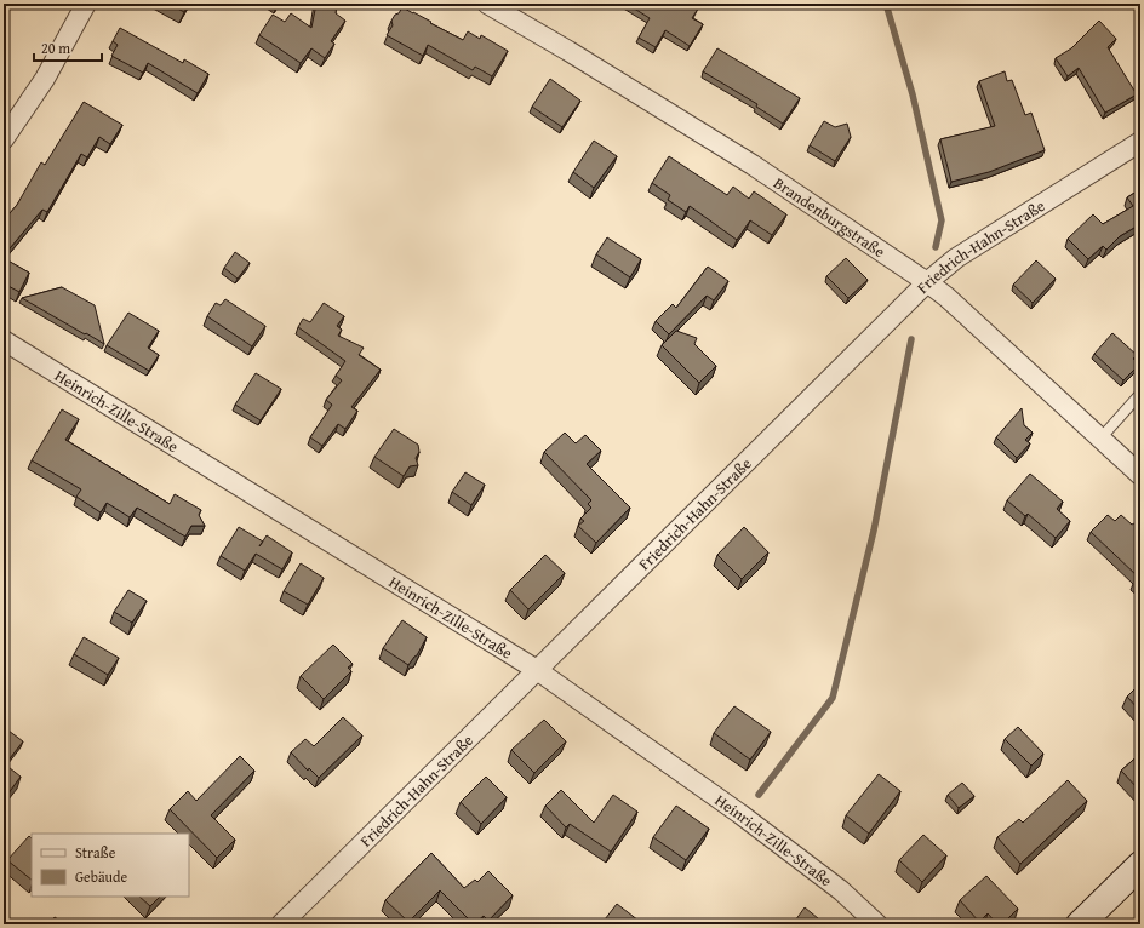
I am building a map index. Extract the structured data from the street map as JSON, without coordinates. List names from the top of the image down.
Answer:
{
  "streets": {
    "street": ["Brandenburgstraße", "Friedrich-Hahn-Straße", "Heinrich-Zille-Straße"]
  },
  "crossings": [
    ["Brandenburgstraße", "Friedrich-Hahn-Straße"],
    ["Friedrich-Hahn-Straße", "Heinrich-Zille-Straße"]
  ],
  "legend": ["Straße", "Gebäude"],
  "scale_bar": "20 m"
}
